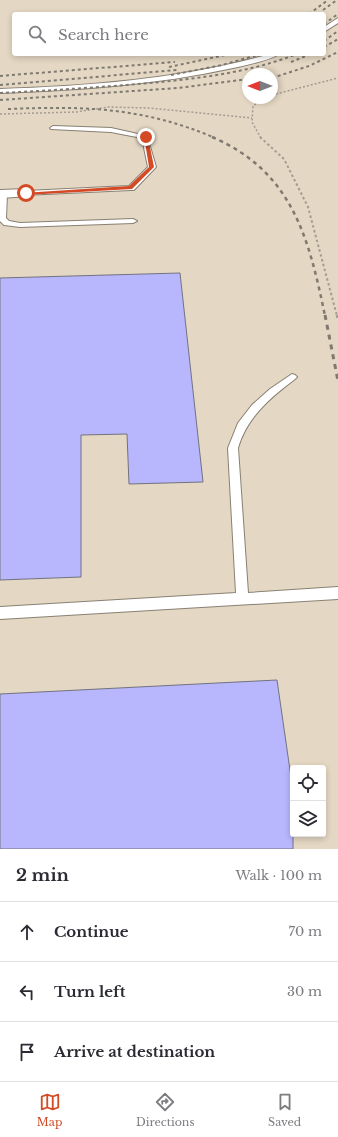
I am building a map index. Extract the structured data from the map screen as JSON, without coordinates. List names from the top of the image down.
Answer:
{
  "north": "left",
  "page": {
    "search": "Search here",
    "heading": ["2 min", "Walk · 100 m"],
    "list": [
      ["Continue", "70 m"],
      ["Turn left", "30 m"],
      "Arrive at destination"
    ],
    "nav": ["Map", "Directions", "Saved"]
  }
}
